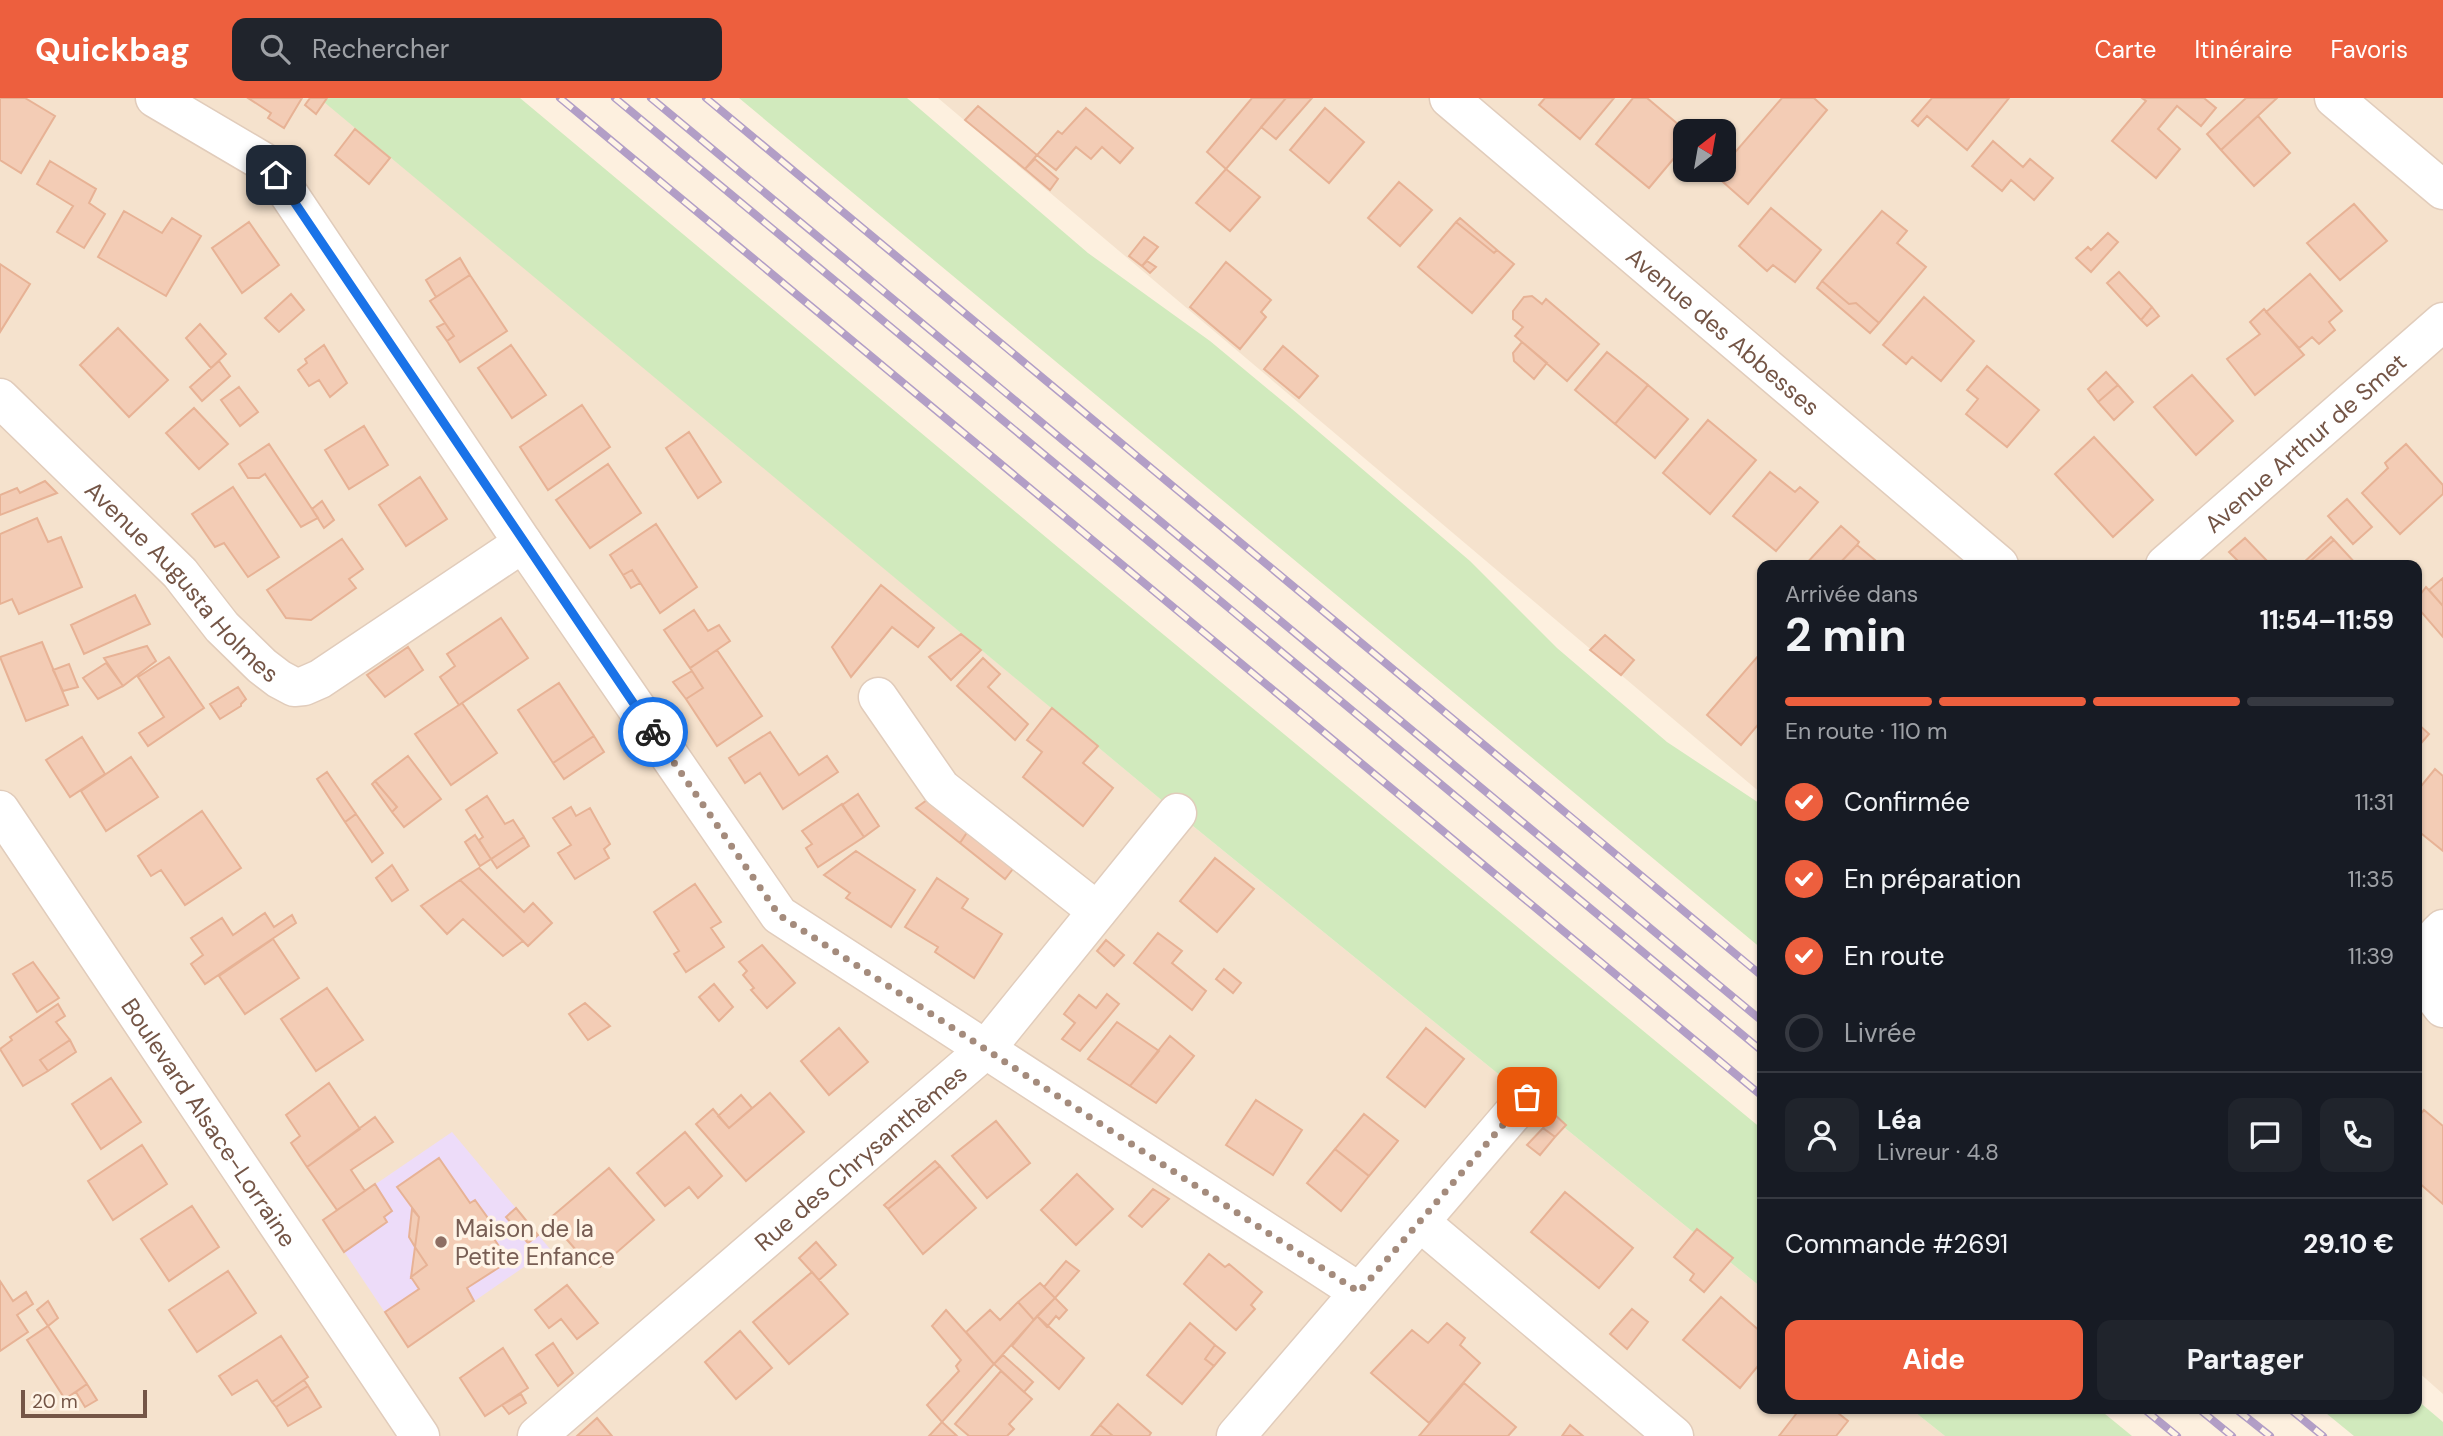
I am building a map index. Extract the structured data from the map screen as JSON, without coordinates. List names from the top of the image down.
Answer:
{
  "streets": {
    "street": [
      "Avenue des Abbesses",
      "Avenue Arthur de Smet",
      "Avenue Augusta Holmes",
      "Boulevard Alsace-Lorraine",
      "Rue des Chrysanthèmes"
    ]
  },
  "places": ["Maison de la Petite Enfance"],
  "scale_bar": "20 m",
  "north": "top right",
  "page": {
    "header": "Quickbag",
    "search": "Rechercher",
    "nav": ["Carte", "Itinéraire", "Favoris"],
    "heading": ["2 min", "Arrivée dans", "11:54–11:59"],
    "panel": [
      "Léa",
      "Livreur · 4.8",
      "Commande #2691",
      "29.10 €"
    ],
    "bar": "En route · 110 m",
    "list": [
      ["Confirmée", "11:31"],
      ["En préparation", "11:35"],
      ["En route", "11:39"],
      "Livrée"
    ],
    "buttons": ["Aide", "Partager"],
    "scale": "20 m"
  }
}
